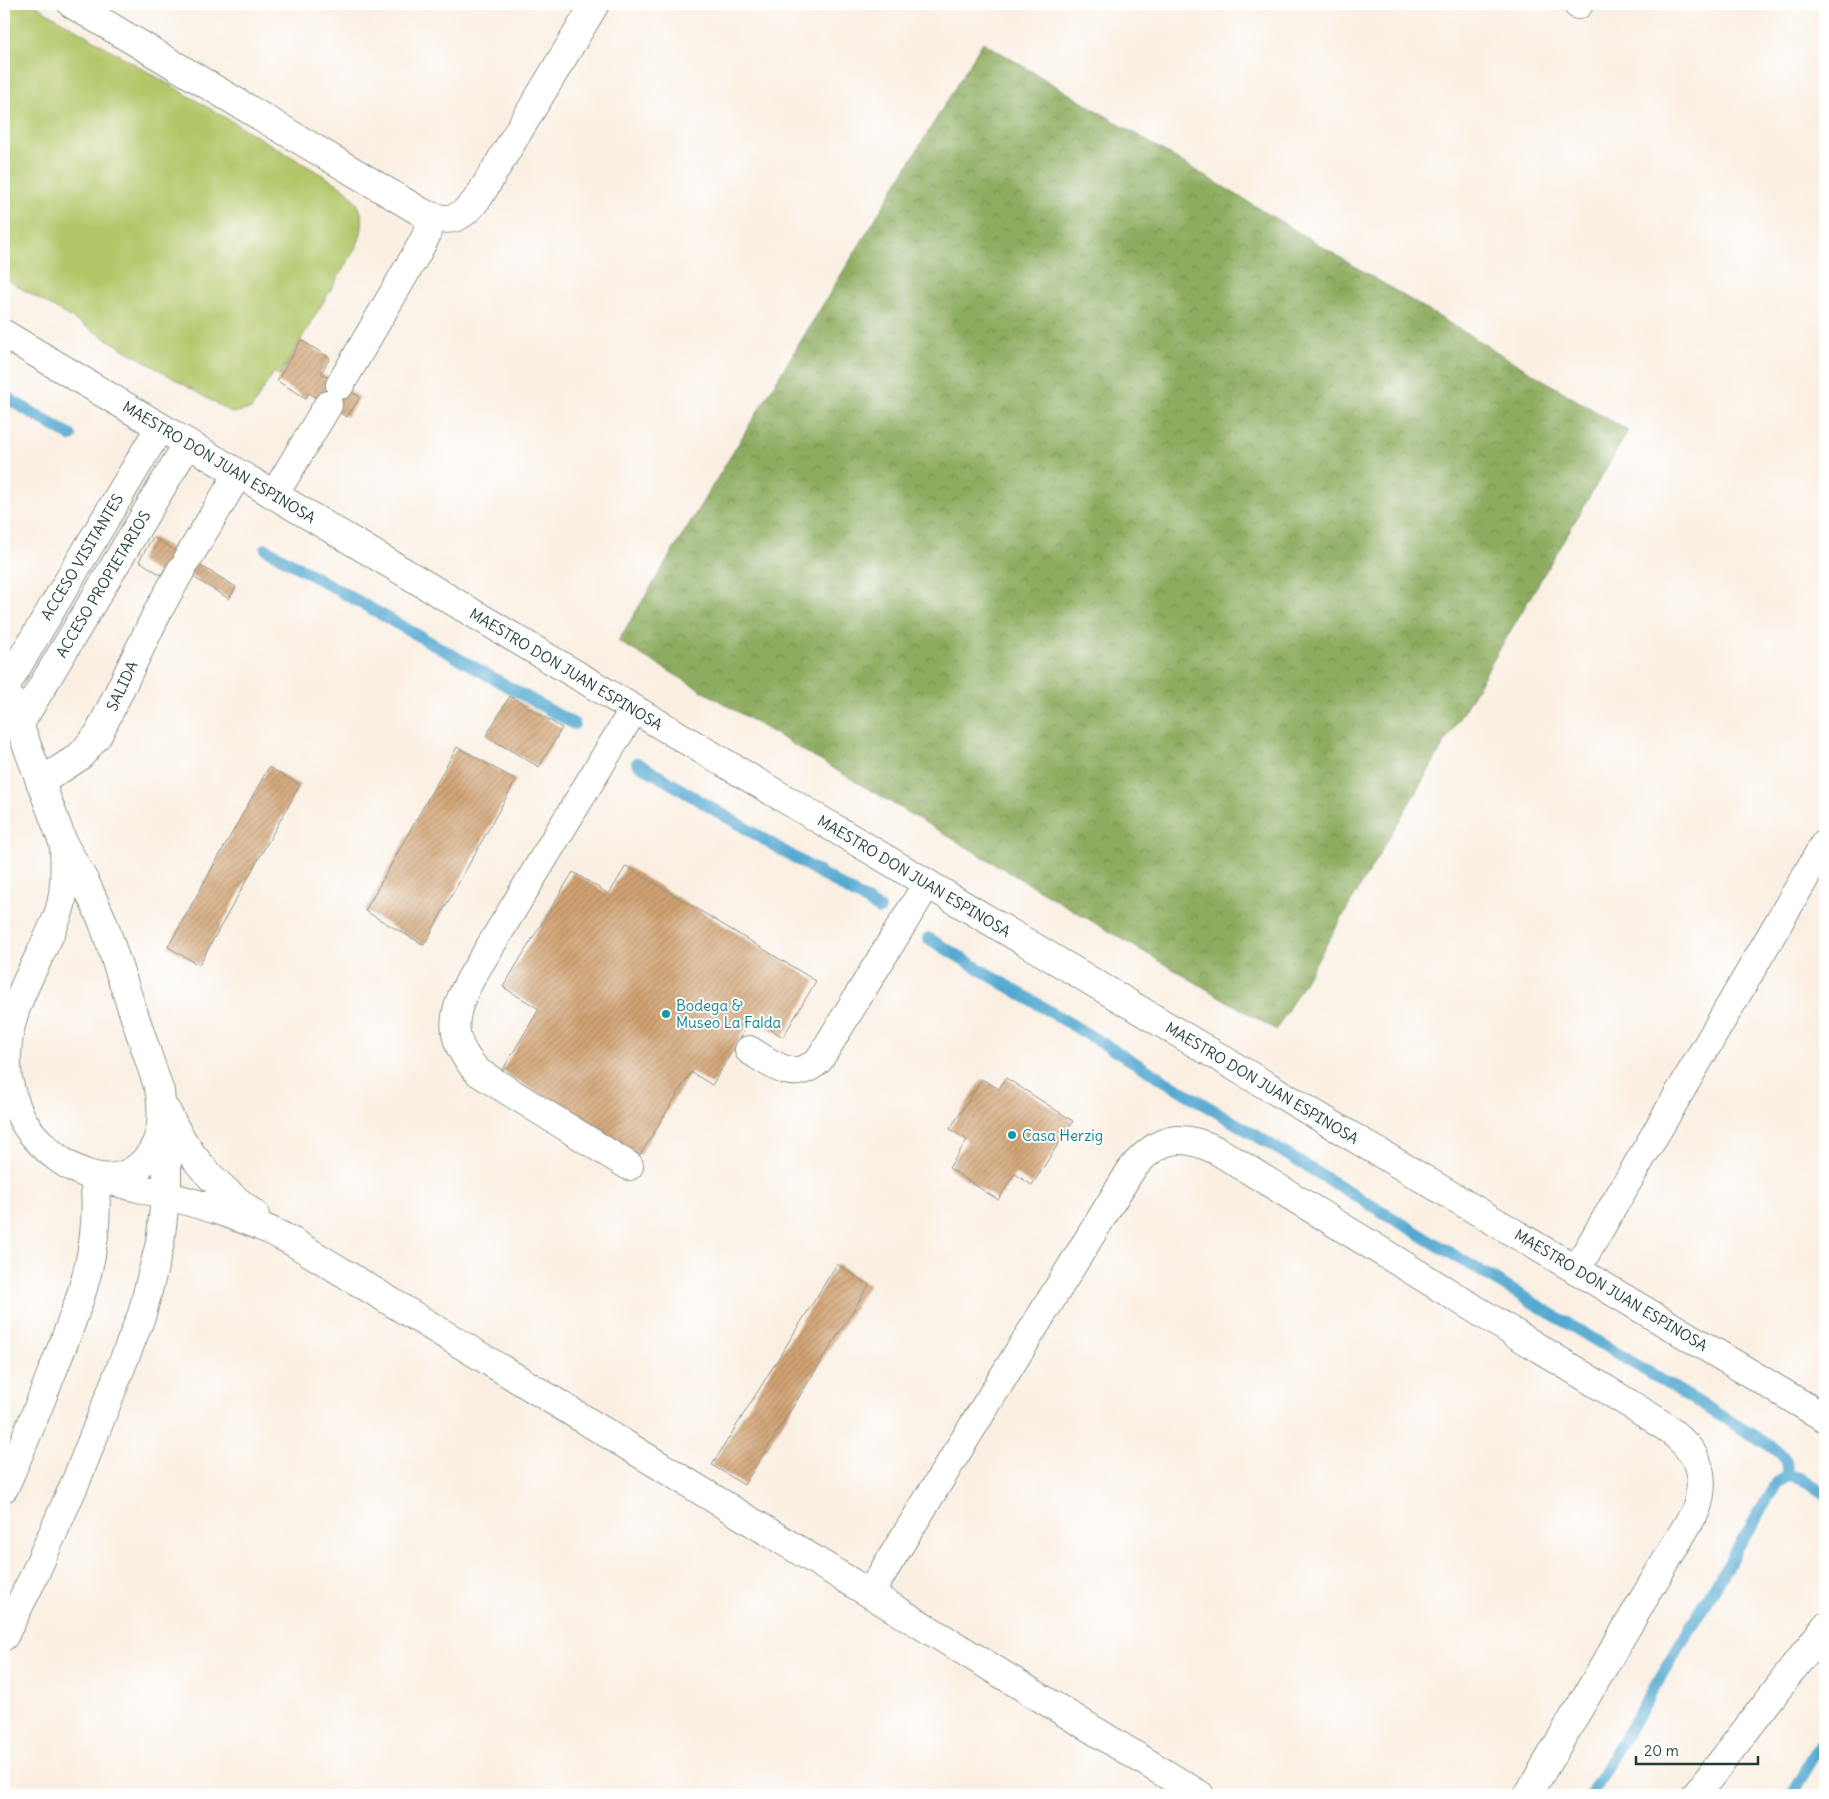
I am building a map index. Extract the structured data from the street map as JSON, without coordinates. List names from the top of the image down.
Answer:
{
  "streets": {
    "street": [
      "MAESTRO DON JUAN ESPINOSA",
      "ACCESO VISITANTES",
      "ACCESO PROPIETARIOS",
      "SALIDA"
    ]
  },
  "crossings": [
    ["MAESTRO DON JUAN ESPINOSA", "ACCESO VISITANTES"],
    ["MAESTRO DON JUAN ESPINOSA", "ACCESO PROPIETARIOS"],
    ["MAESTRO DON JUAN ESPINOSA", "SALIDA"]
  ],
  "places": ["Bodega & Museo La Falda", "Casa Herzig"],
  "scale_bar": "20 m"
}
